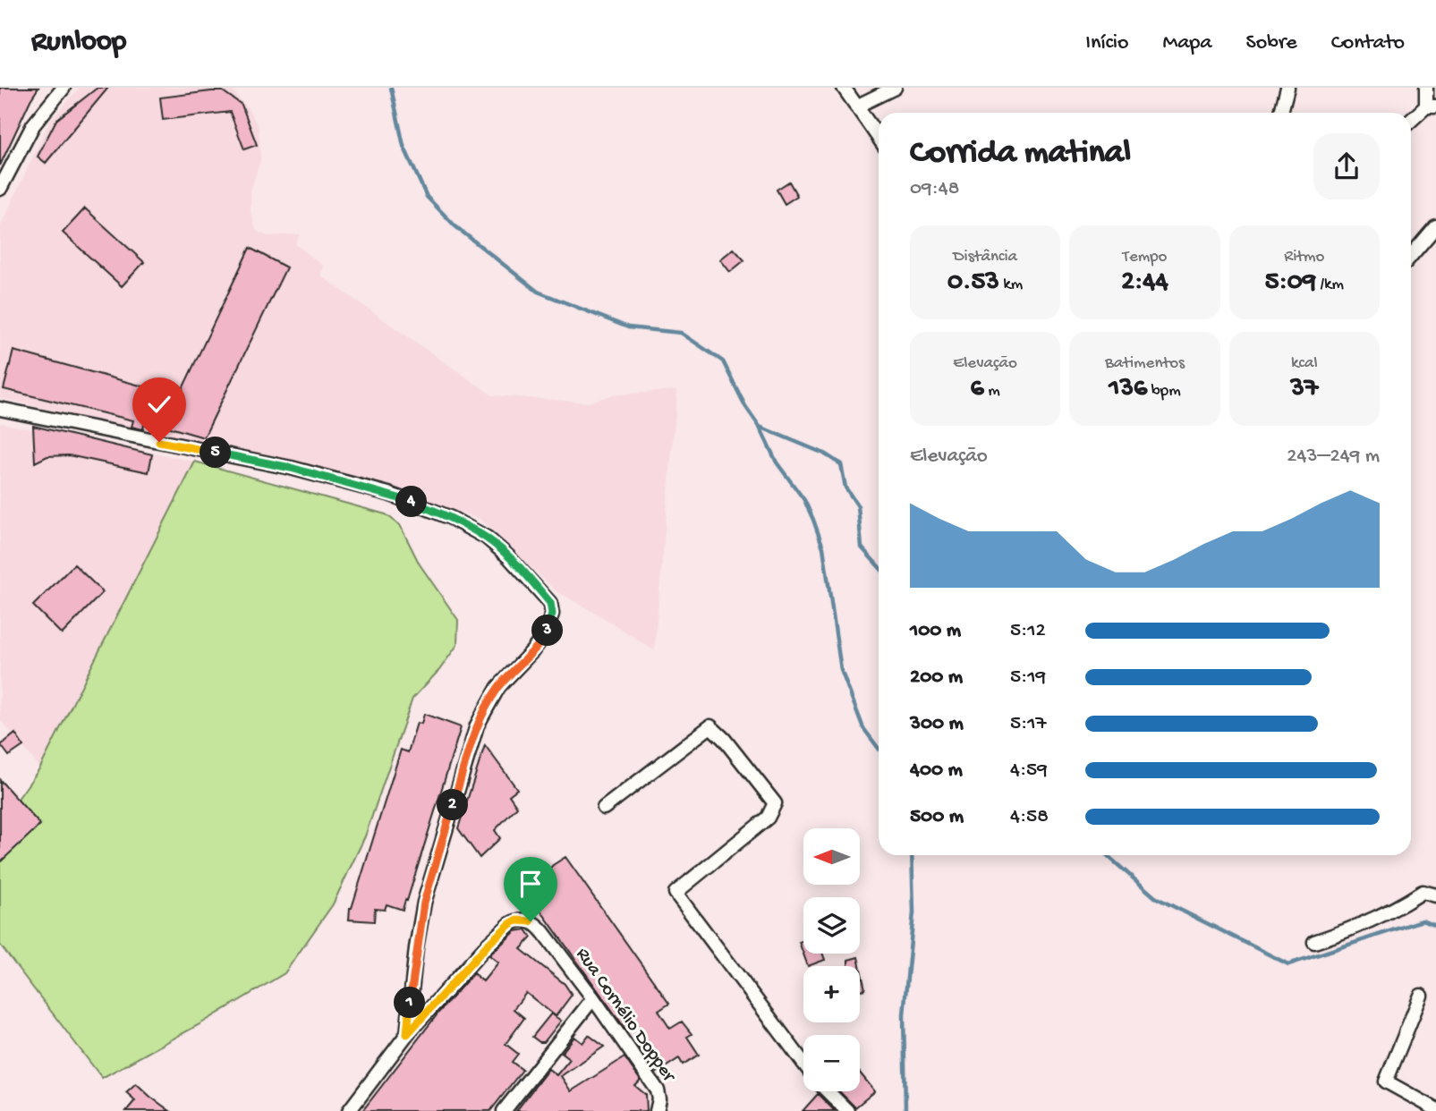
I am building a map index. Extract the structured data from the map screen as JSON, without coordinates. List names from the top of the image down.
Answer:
{
  "streets": {
    "street": ["Rua Cornélio Dopper"]
  },
  "north": "left",
  "page": {
    "header": "Runloop",
    "nav": [
      "Início",
      "Mapa",
      "Sobre",
      "Contato"
    ],
    "heading": ["Corrida matinal", "09:48"],
    "stats": [
      ["Distância", "0.53 km"],
      ["Tempo", "2:44"],
      ["Ritmo", "5:09 /km"],
      ["Elevação", "6 m"],
      ["Batimentos", "136 bpm"],
      ["kcal", "37"]
    ],
    "chart": ["Elevação", "243–249 m"],
    "pins": [
      "5",
      "4",
      "3",
      "2",
      "1"
    ],
    "list": [
      {
        "name": "100 m",
        "note": "5:12"
      },
      {
        "name": "200 m",
        "note": "5:19"
      },
      {
        "name": "300 m",
        "note": "5:17"
      },
      {
        "name": "400 m",
        "note": "4:59"
      },
      {
        "name": "500 m",
        "note": "4:58"
      }
    ],
    "map_buttons": ["+", "−"]
  }
}
